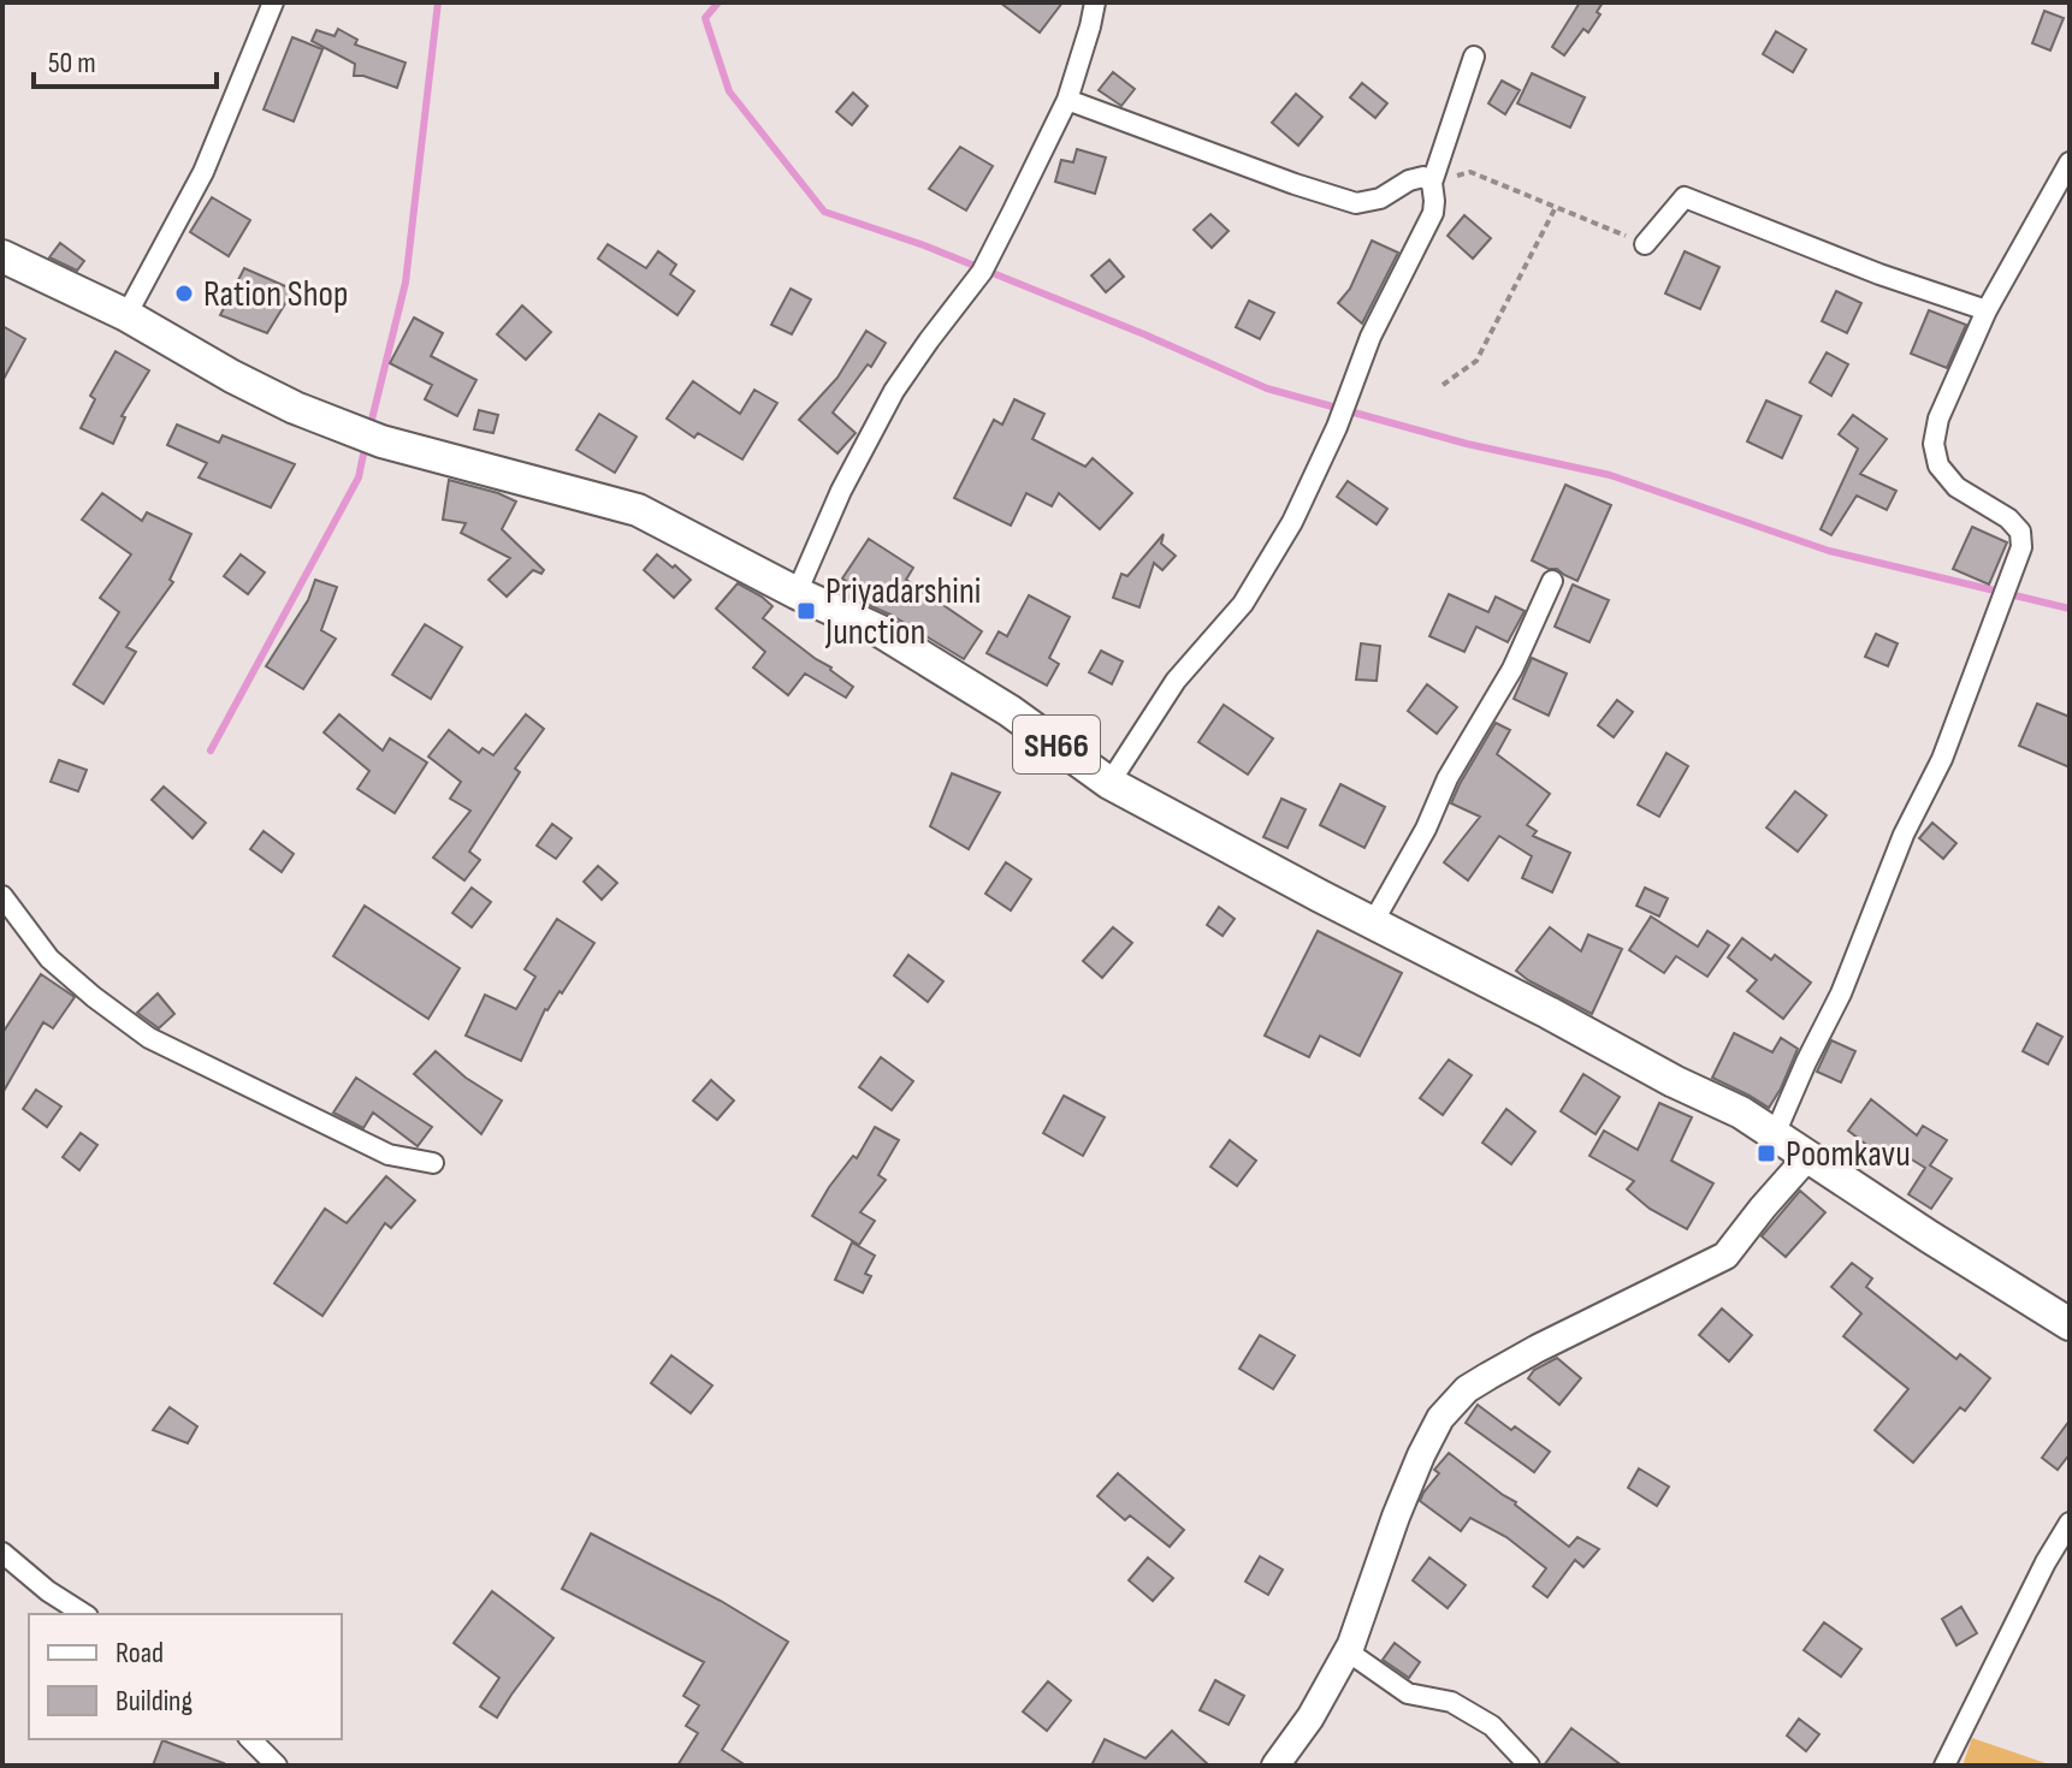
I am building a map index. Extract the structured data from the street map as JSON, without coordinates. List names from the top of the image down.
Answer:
{
  "streets": {
    "main road": ["SH66"]
  },
  "places": {
    "other": ["Ration Shop"],
    "transit": ["Priyadarshini Junction", "Poomkavu"]
  },
  "legend": ["Road", "Building"],
  "scale_bar": "50 m"
}
